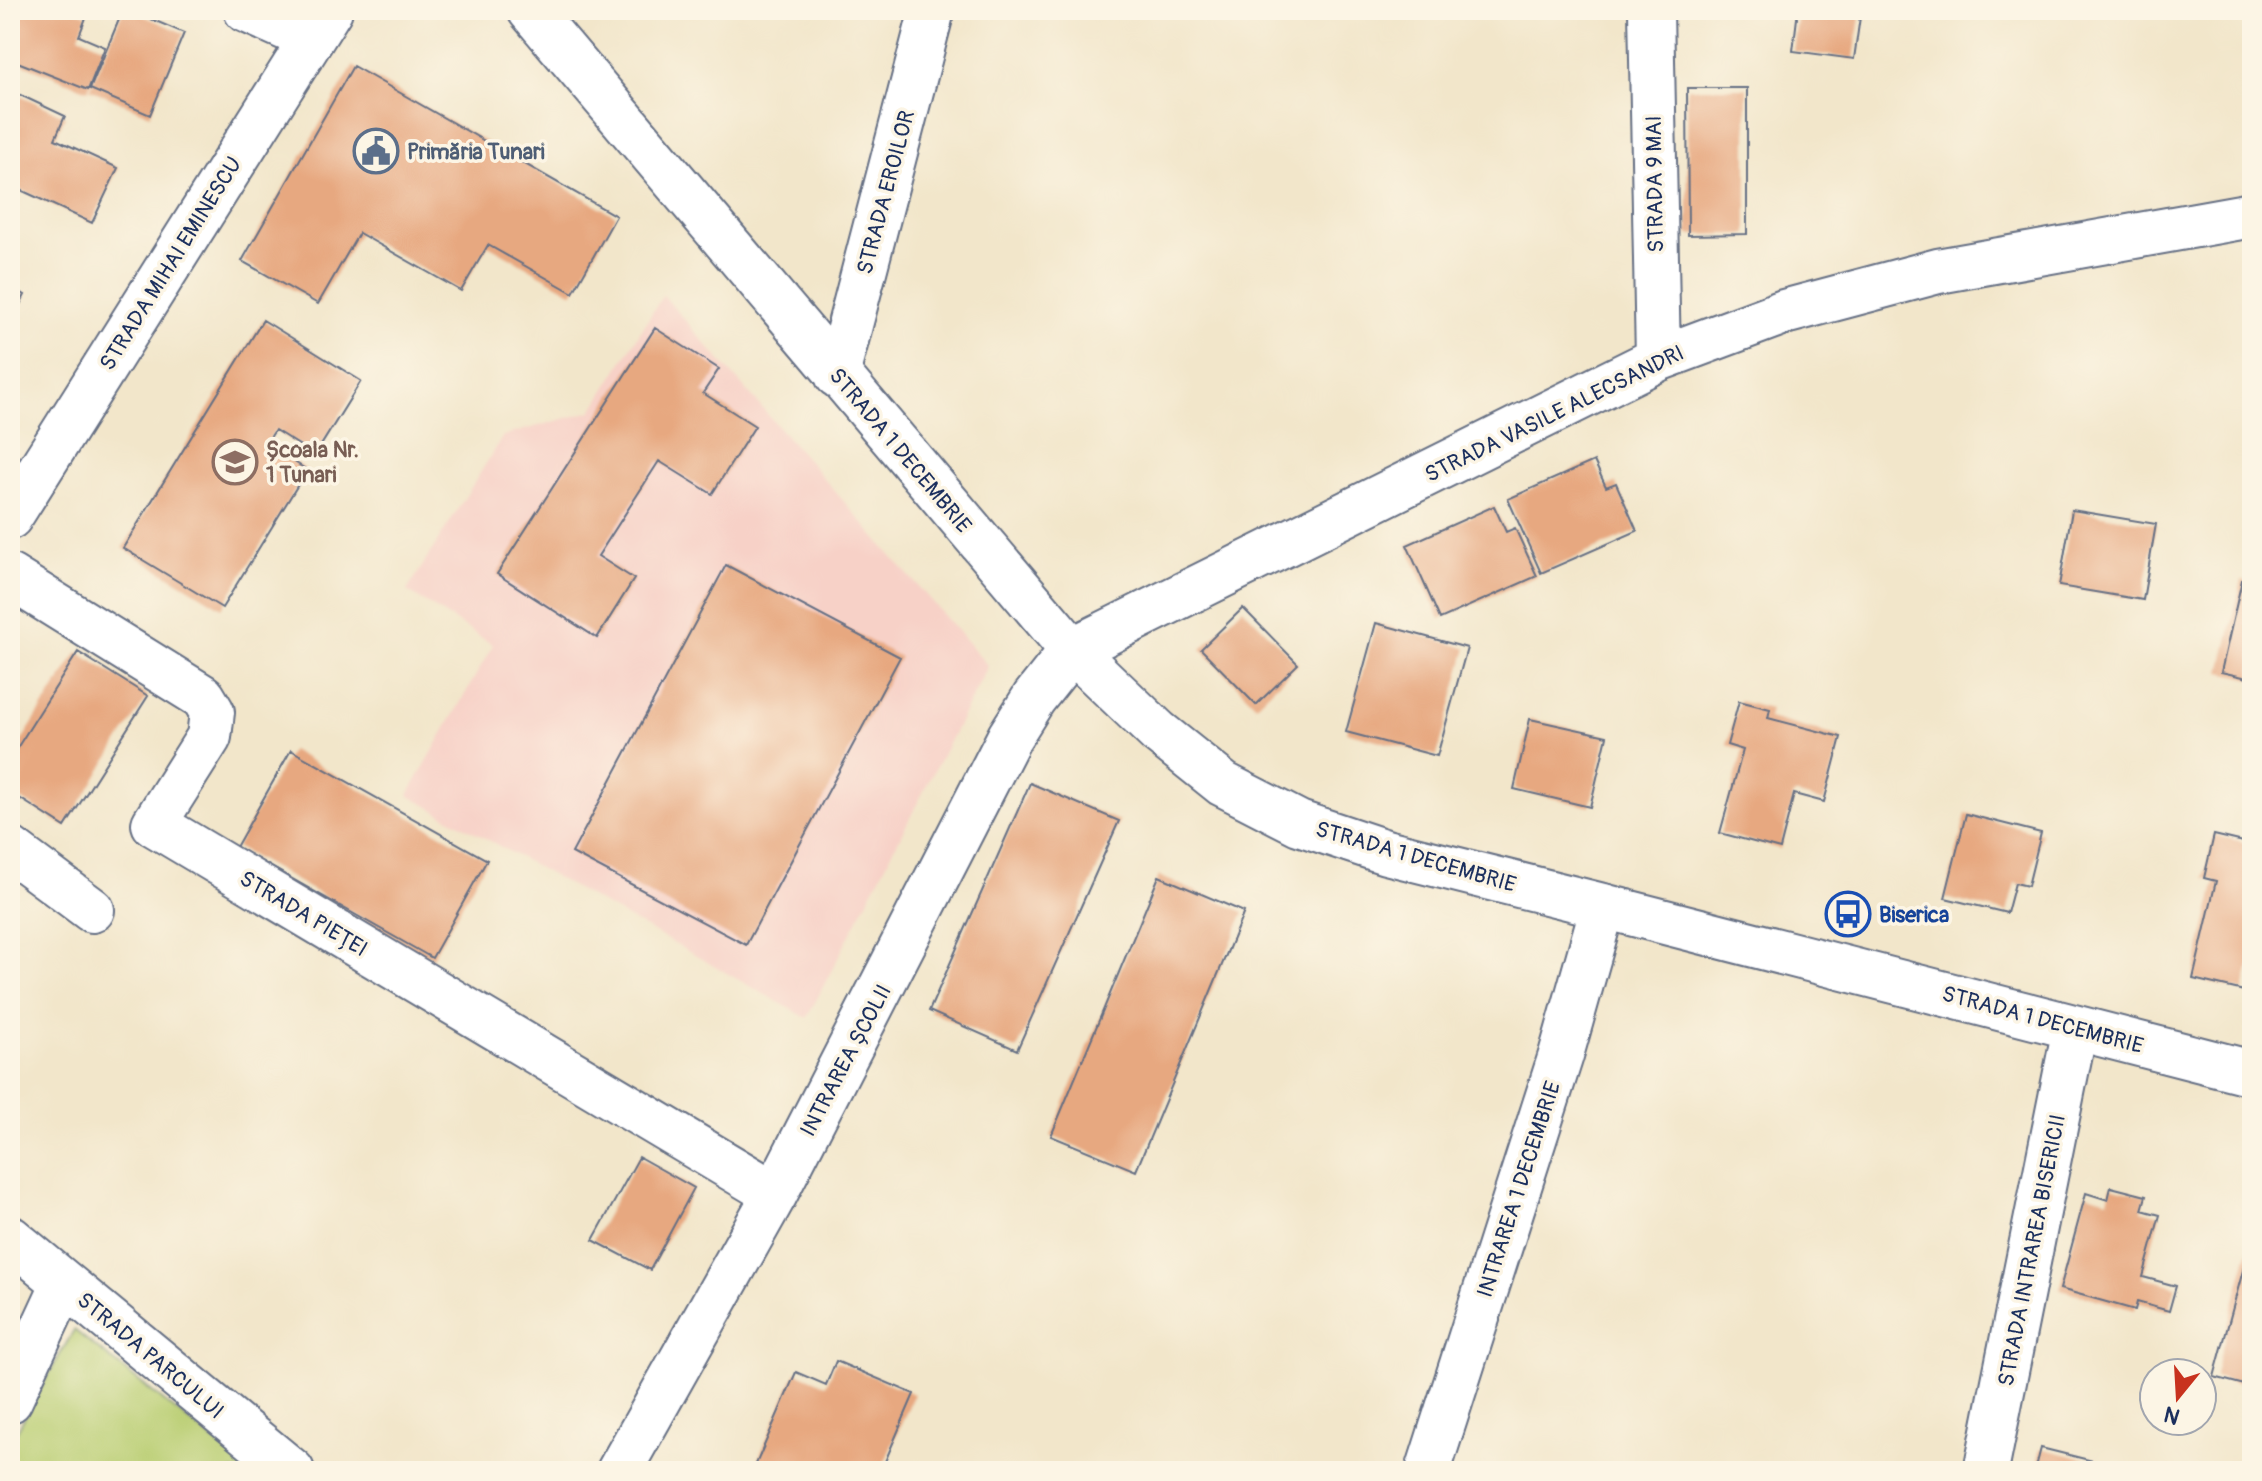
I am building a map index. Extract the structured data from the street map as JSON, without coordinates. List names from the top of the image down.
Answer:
{
  "streets": {
    "street": [
      "STRADA 9 MAI",
      "STRADA EROILOR",
      "STRADA MIHAI EMINESCU",
      "STRADA VASILE ALECSANDRI",
      "STRADA 1 DECEMBRIE",
      "STRADA PIEȚEI",
      "INTRAREA ȘCOLII",
      "INTRAREA 1 DECEMBRIE",
      "STRADA INTRAREA BISERICII",
      "STRADA PARCULUI"
    ]
  },
  "crossings": [
    ["STRADA 9 MAI", "STRADA VASILE ALECSANDRI"],
    ["STRADA EROILOR", "STRADA 1 DECEMBRIE"],
    ["STRADA VASILE ALECSANDRI", "STRADA 1 DECEMBRIE"],
    ["STRADA VASILE ALECSANDRI", "INTRAREA ȘCOLII"],
    ["STRADA 1 DECEMBRIE", "INTRAREA ȘCOLII"],
    ["STRADA 1 DECEMBRIE", "INTRAREA 1 DECEMBRIE"],
    ["STRADA 1 DECEMBRIE", "STRADA INTRAREA BISERICII"],
    ["STRADA PIEȚEI", "INTRAREA ȘCOLII"]
  ],
  "places": {
    "public building": ["Primăria Tunari"],
    "school or university": ["Școala Nr. 1 Tunari"],
    "bus stop": ["Biserica"]
  },
  "north": "bottom"
}
